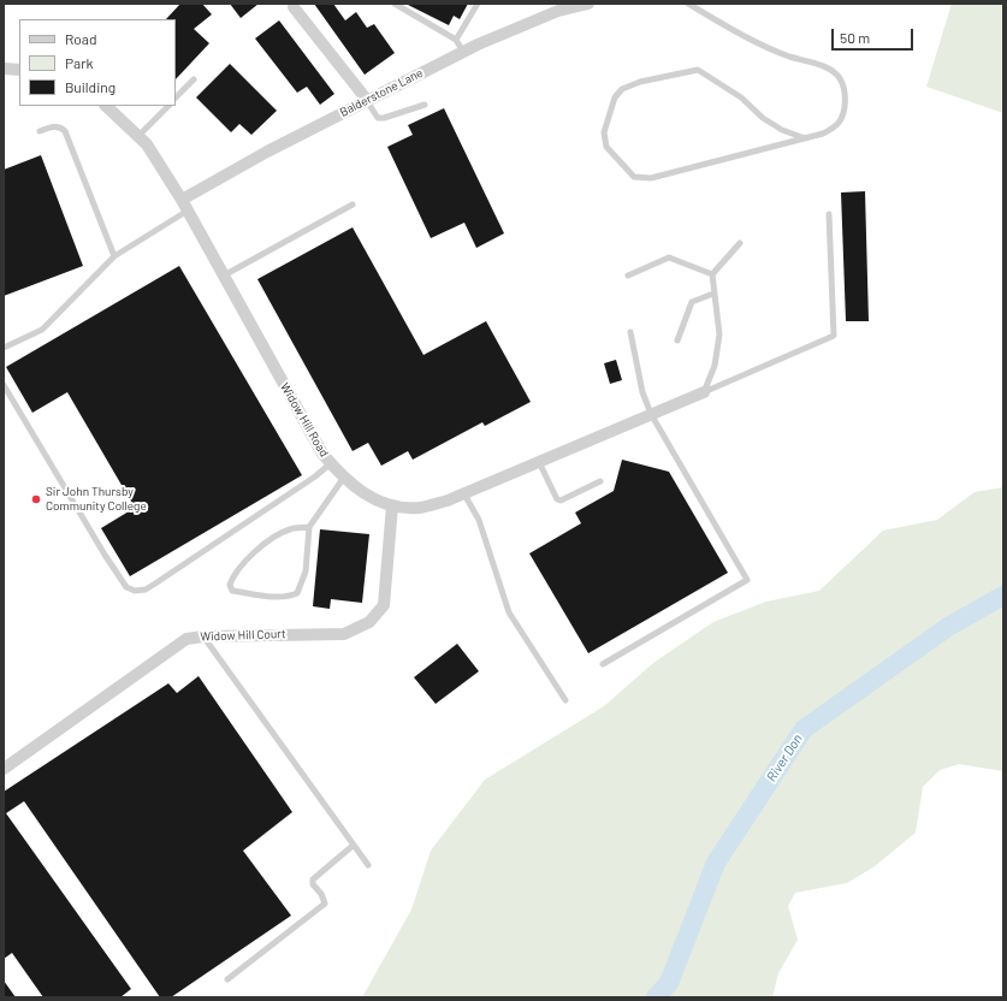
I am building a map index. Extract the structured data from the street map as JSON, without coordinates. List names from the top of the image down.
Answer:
{
  "streets": {
    "street": ["Balderstone Lane", "Widow Hill Road", "Widow Hill Court"]
  },
  "crossings": [
    ["Balderstone Lane", "Widow Hill Road"],
    ["Widow Hill Road", "Widow Hill Court"]
  ],
  "water": ["River Don"],
  "places": ["Sir John Thursby Community College"],
  "legend": ["Road", "Park", "Building"],
  "scale_bar": "50 m"
}
